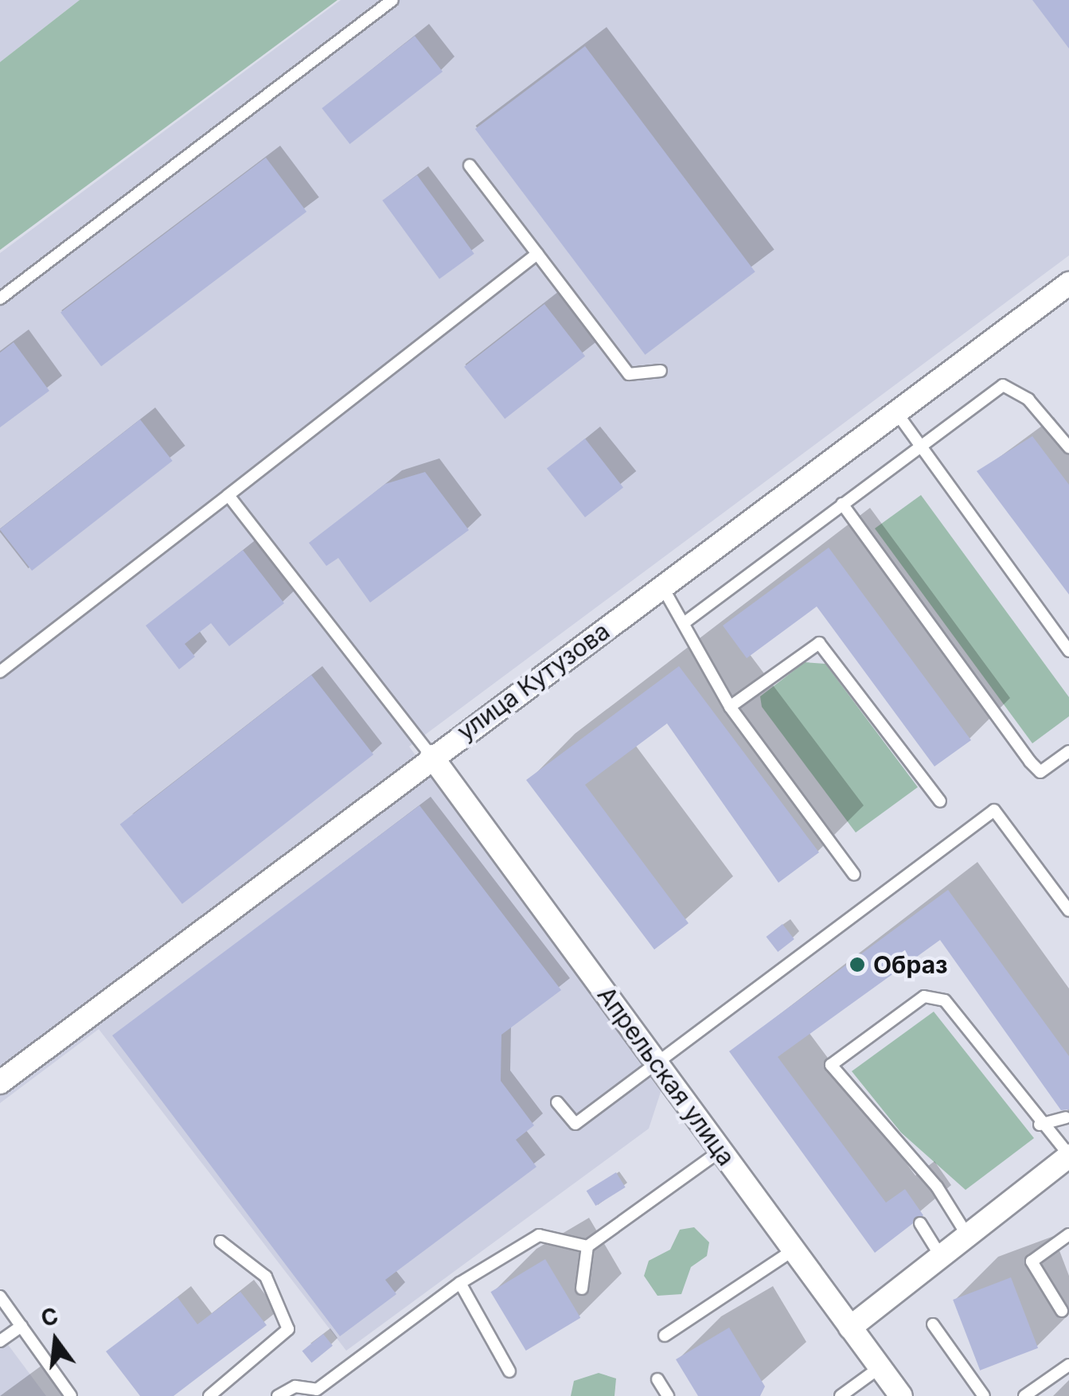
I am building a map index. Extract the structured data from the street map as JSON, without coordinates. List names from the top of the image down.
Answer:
{
  "streets": {
    "street": ["улица Кутузова", "Апрельская улица"]
  },
  "crossings": [
    ["улица Кутузова", "Апрельская улица"]
  ],
  "places": ["Образ"],
  "north": "top"
}
